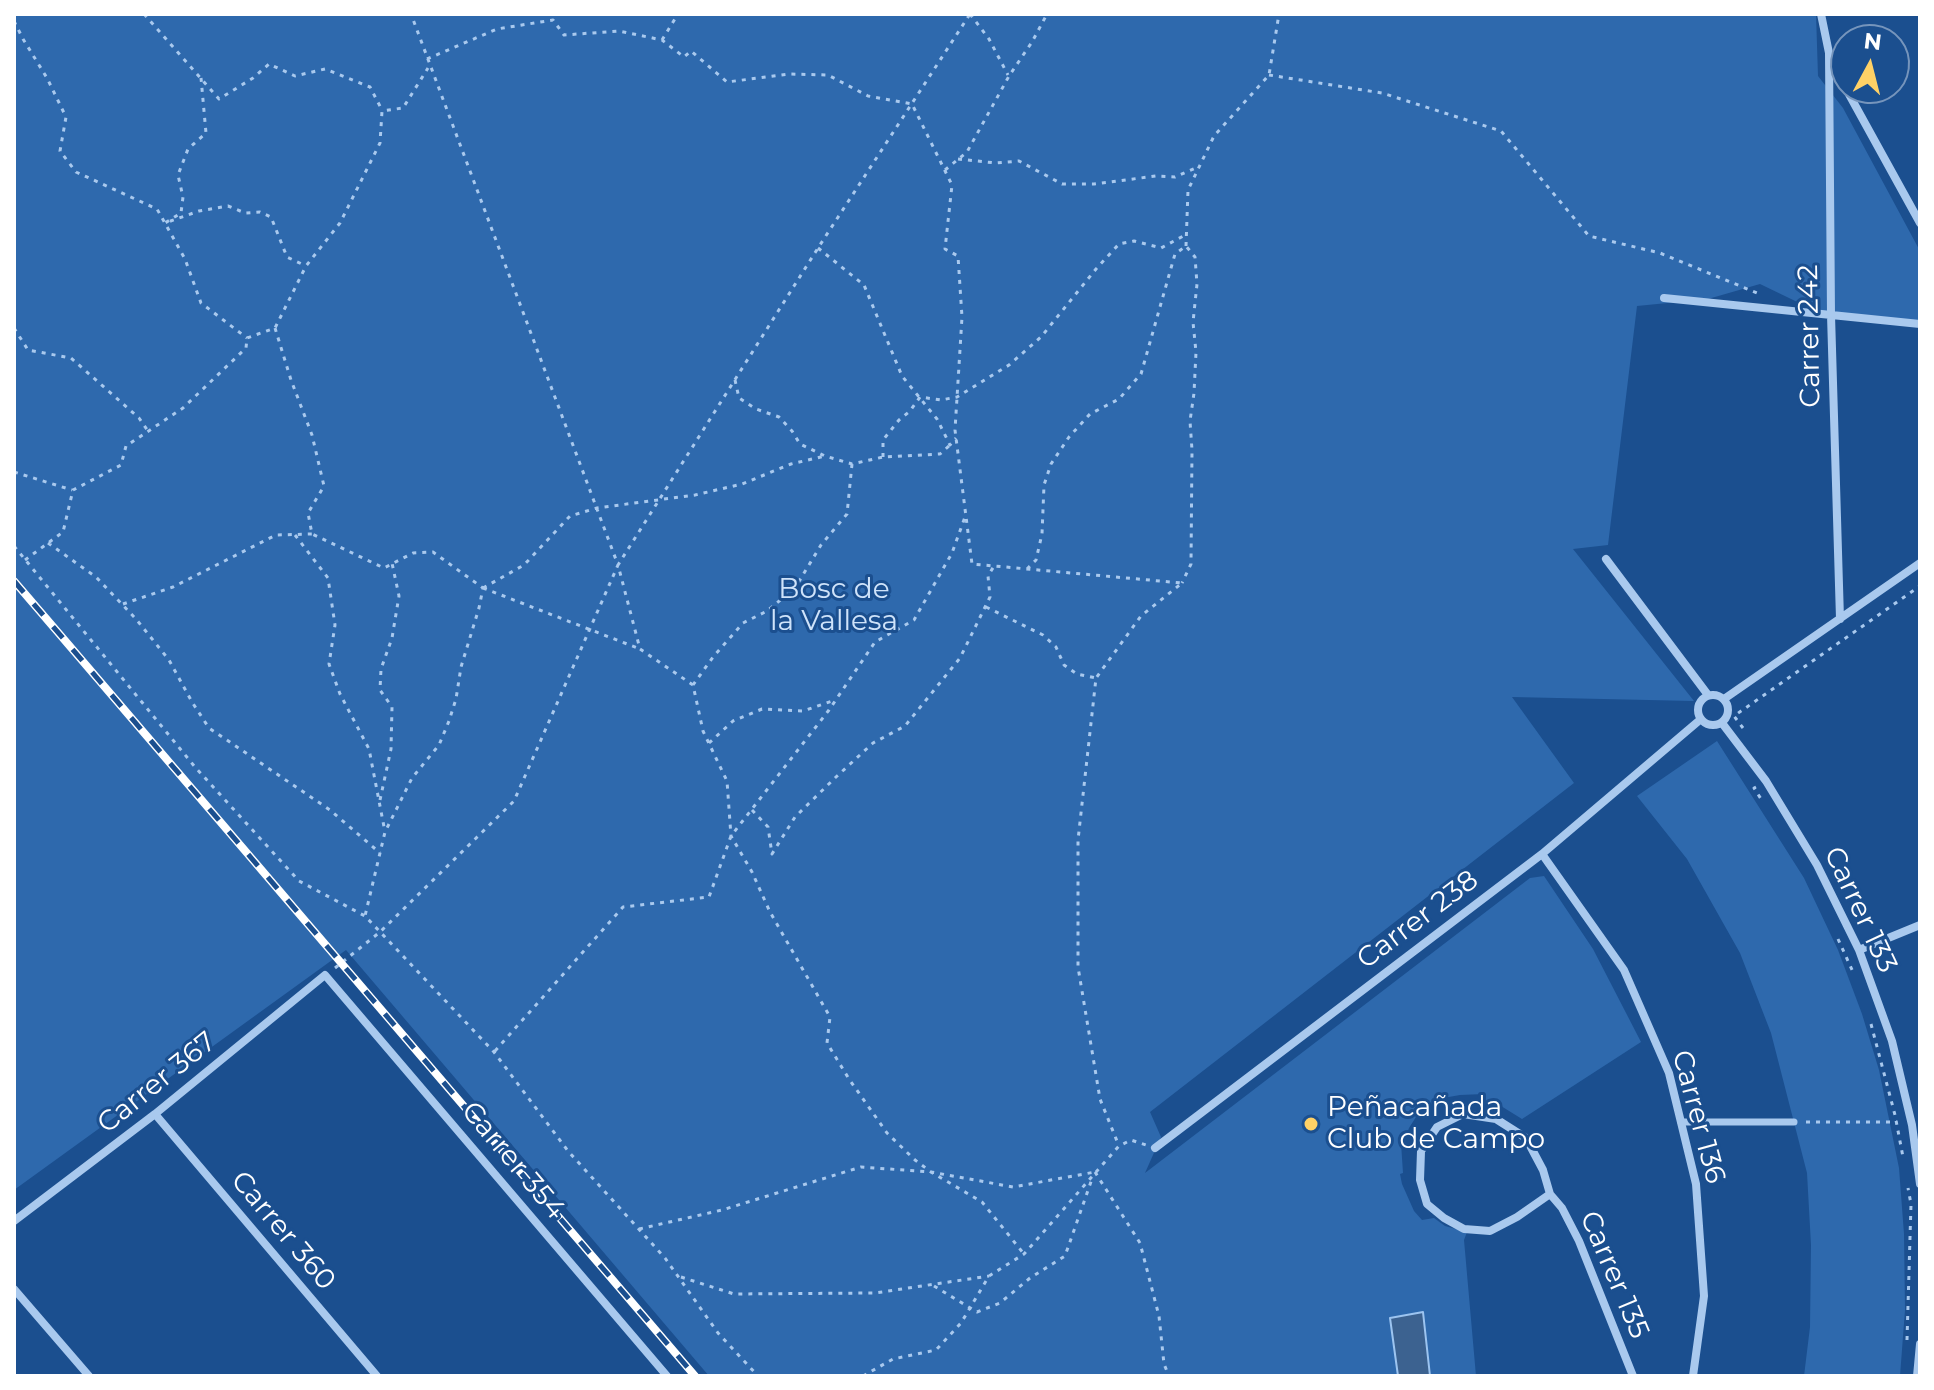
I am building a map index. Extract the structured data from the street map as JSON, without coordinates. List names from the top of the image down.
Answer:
{
  "streets": {
    "street": [
      "Carrer 242",
      "Carrer 133",
      "Carrer 238",
      "Carrer 367",
      "Carrer 136",
      "Carrer 354",
      "Carrer 360",
      "Carrer 135"
    ]
  },
  "crossings": [
    ["Carrer 133", "Carrer 238"],
    ["Carrer 238", "Carrer 136"],
    ["Carrer 367", "Carrer 354"],
    ["Carrer 367", "Carrer 360"]
  ],
  "parks": ["Bosc de la Vallesa"],
  "places": ["Peñacañada Club de Campo"],
  "north": "top"
}
